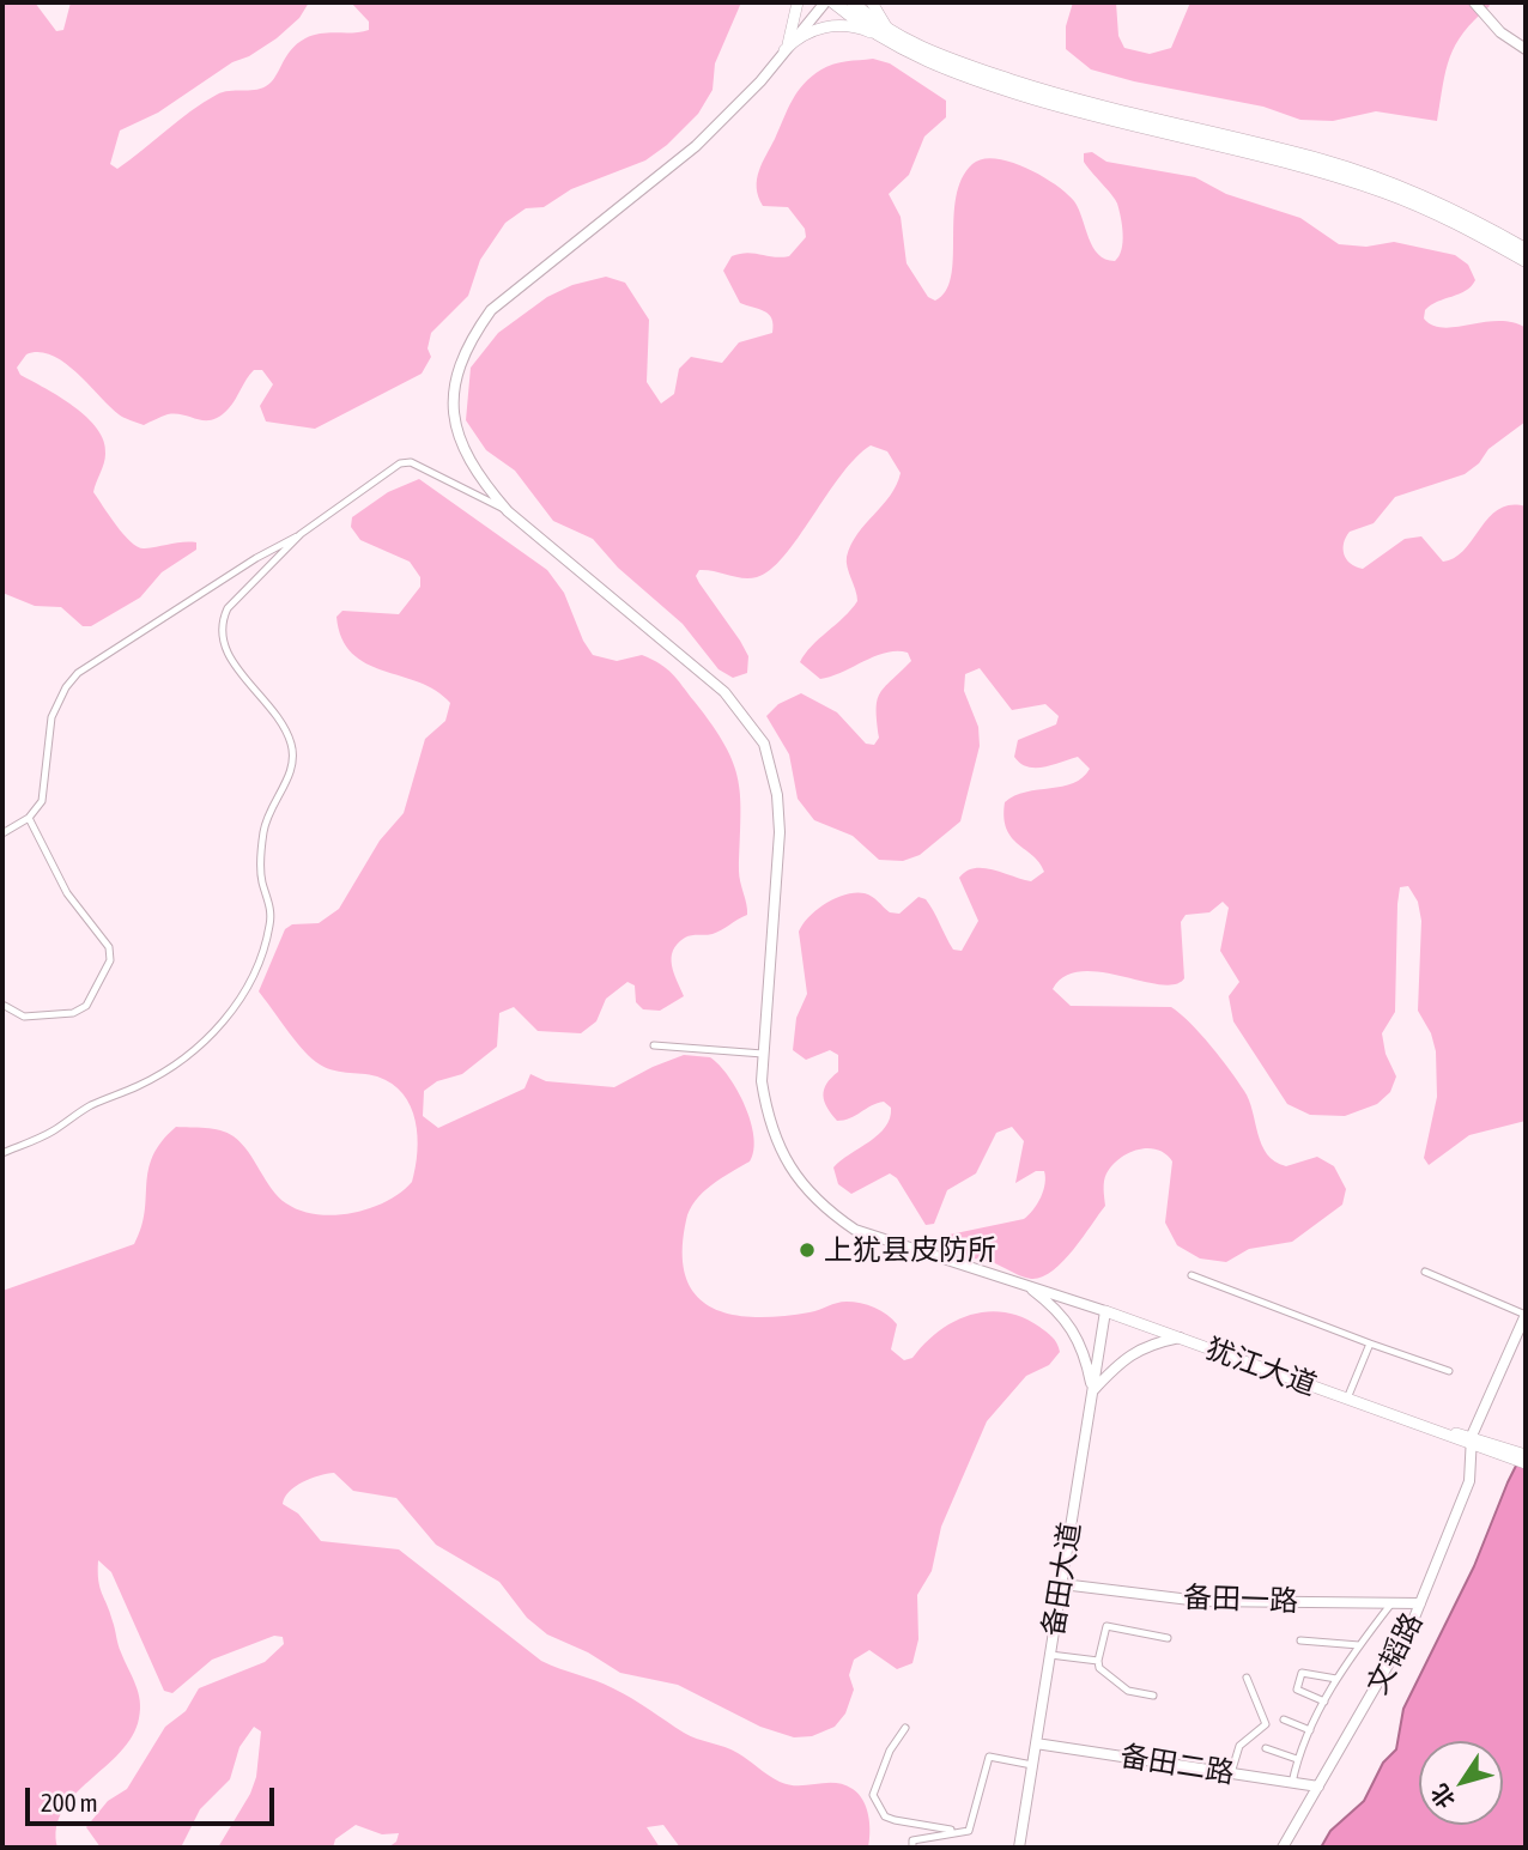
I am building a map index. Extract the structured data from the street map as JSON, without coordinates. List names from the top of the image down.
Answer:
{
  "streets": {
    "main road": [
      "犹江大道",
      "备田大道",
      "备田一路",
      "文韬路",
      "备田二路"
    ]
  },
  "crossings": [
    ["犹江大道", "备田大道"],
    ["犹江大道", "文韬路"],
    ["备田大道", "备田一路"],
    ["备田大道", "备田二路"],
    ["备田一路", "文韬路"],
    ["文韬路", "备田二路"]
  ],
  "places": ["上犹县皮防所"],
  "scale_bar": "200 m",
  "north": "bottom left"
}
